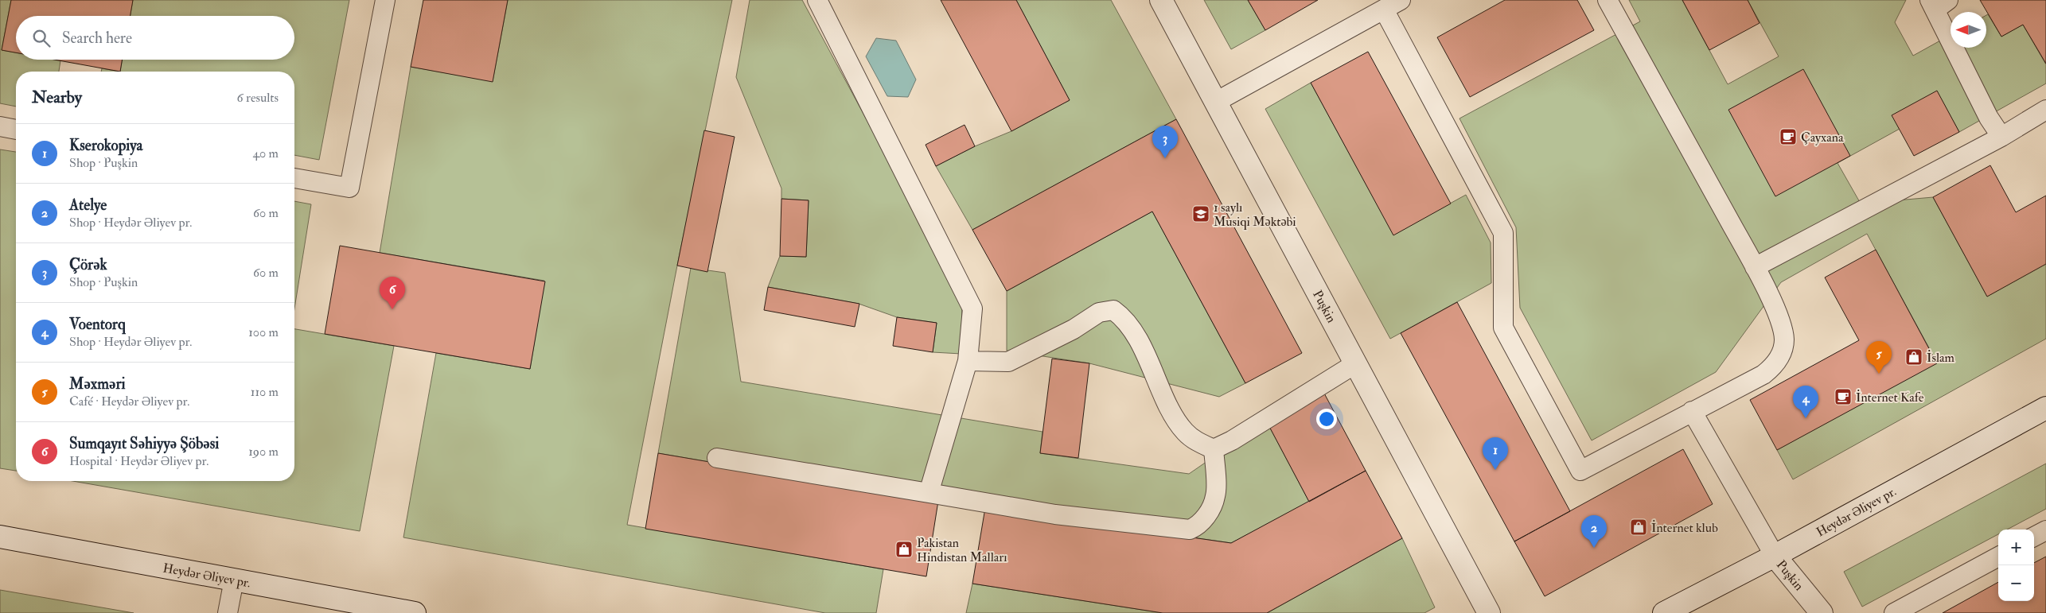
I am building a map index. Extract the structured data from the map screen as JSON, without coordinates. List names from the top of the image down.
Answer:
{
  "streets": {
    "main road": ["Puşkin", "Heydər Əliyev pr."]
  },
  "crossings": [
    ["Puşkin", "Heydər Əliyev pr."]
  ],
  "places": {
    "cafe": ["Çayxana", "İnternet Kafe"],
    "school or university": ["1 saylı Musiqi Məktəbi"],
    "shop": ["İslam", "İnternet klub", "Pakistan Hindistan Malları"]
  },
  "north": "left",
  "page": {
    "search": "Search here",
    "heading": ["Nearby", "6 results"],
    "list": [
      {
        "mark": "1",
        "name": "Kserokopiya",
        "note": "Shop · Puşkin",
        "value": "40 m"
      },
      {
        "mark": "2",
        "name": "Atelye",
        "note": "Shop · Heydər Əliyev pr.",
        "value": "60 m"
      },
      {
        "mark": "3",
        "name": "Çörək",
        "note": "Shop · Puşkin",
        "value": "60 m"
      },
      {
        "mark": "4",
        "name": "Voentorq",
        "note": "Shop · Heydər Əliyev pr.",
        "value": "100 m"
      },
      {
        "mark": "5",
        "name": "Məxməri",
        "note": "Café · Heydər Əliyev pr.",
        "value": "110 m"
      },
      {
        "mark": "6",
        "name": "Sumqayıt Səhiyyə Şöbəsi",
        "note": "Hospital · Heydər Əliyev pr.",
        "value": "190 m"
      }
    ],
    "pins": [
      "3",
      "6",
      "5",
      "4",
      "1",
      "2"
    ],
    "map_buttons": ["+", "−"]
  }
}
